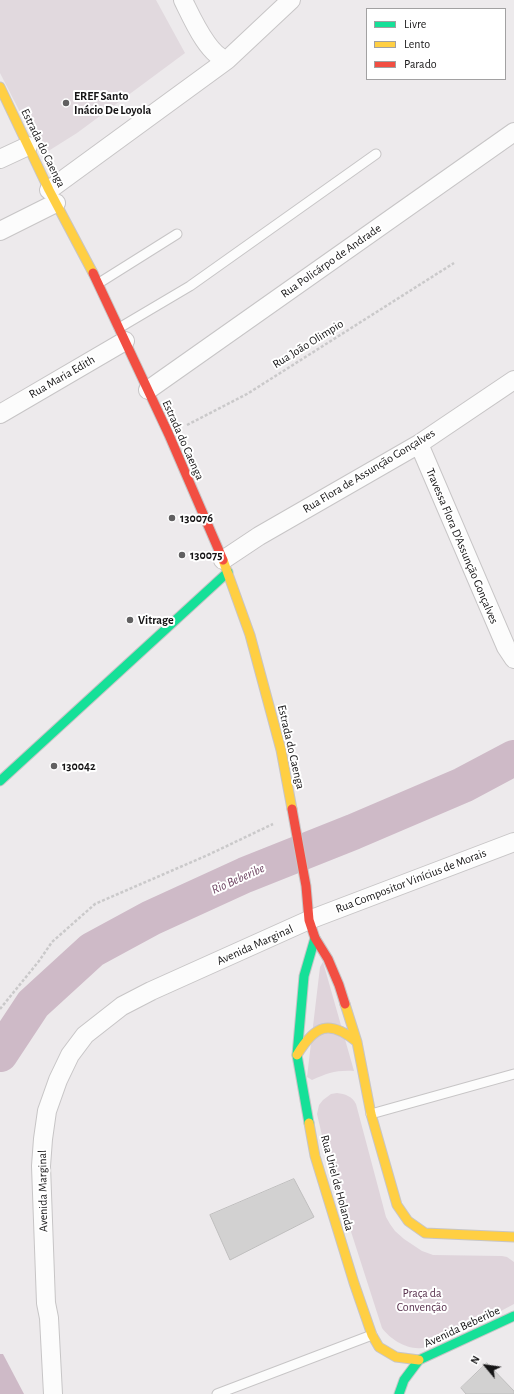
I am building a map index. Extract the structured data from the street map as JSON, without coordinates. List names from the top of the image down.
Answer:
{
  "streets": {
    "main road": ["Estrada do Caenga", "Rua Uriel de Holanda", "Avenida Beberibe"],
    "street": [
      "Rua Policárpo de Andrade",
      "Rua Maria Edith",
      "Rua Flora de Assunção Gonçalves",
      "Travessa Flora D'Assunção Gonçalves",
      "Rua Compositor Vinícius de Morais",
      "Avenida Marginal"
    ],
    "path": ["Rua João Olimpio"]
  },
  "crossings": [
    ["Estrada do Caenga", "Rua Policárpo de Andrade"],
    ["Estrada do Caenga", "Rua João Olimpio"],
    ["Estrada do Caenga", "Rua Maria Edith"],
    ["Estrada do Caenga", "Rua Flora de Assunção Gonçalves"],
    ["Estrada do Caenga", "Rua Compositor Vinícius de Morais"],
    ["Estrada do Caenga", "Avenida Marginal"],
    ["Rua Flora de Assunção Gonçalves", "Travessa Flora D'Assunção Gonçalves"],
    ["Rua Compositor Vinícius de Morais", "Avenida Marginal"],
    ["Rua Uriel de Holanda", "Avenida Beberibe"]
  ],
  "water": ["Rio Beberibe"],
  "parks": ["Praça da Convenção"],
  "places": [
    "EREF Santo Inácio De Loyola",
    "130076",
    "130075",
    "Vitrage",
    "130042"
  ],
  "legend": ["Livre", "Lento", "Parado"],
  "north": "top left"
}
